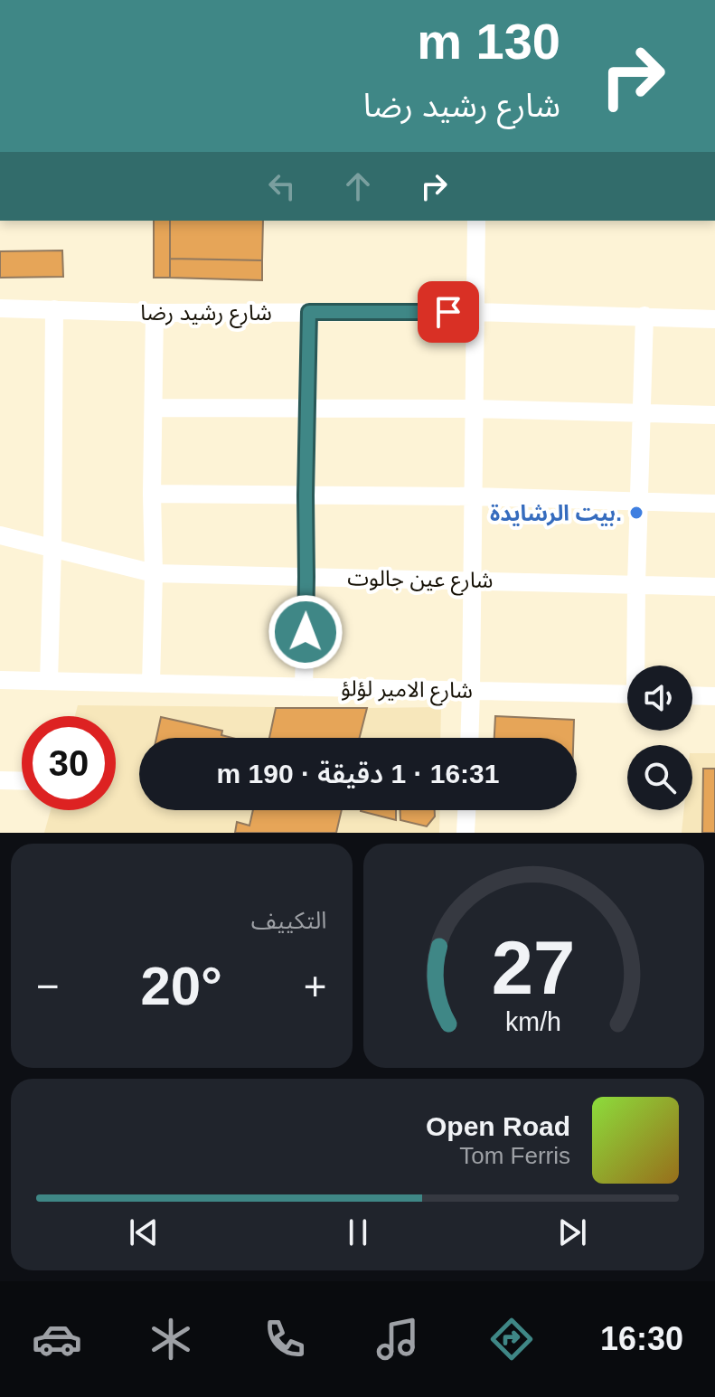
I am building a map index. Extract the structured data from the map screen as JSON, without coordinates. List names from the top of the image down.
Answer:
{
  "streets": {
    "street": ["شارع رشيد رضا", "شارع عين جالوت", "شارع الامير لؤلؤ"]
  },
  "places": ["بيت الرشايدة."],
  "page": {
    "turn": ["130 m", "شارع رشيد رضا"],
    "limit": "30",
    "trip": "16:31 · 1 دقيقة · 190 m",
    "tile": "التكييف",
    "heat": ["−", "20°", "+"],
    "song": ["Open Road", "Tom Ferris"],
    "tabs": "16:30",
    "gauge": ["27", "km/h"]
  }
}
